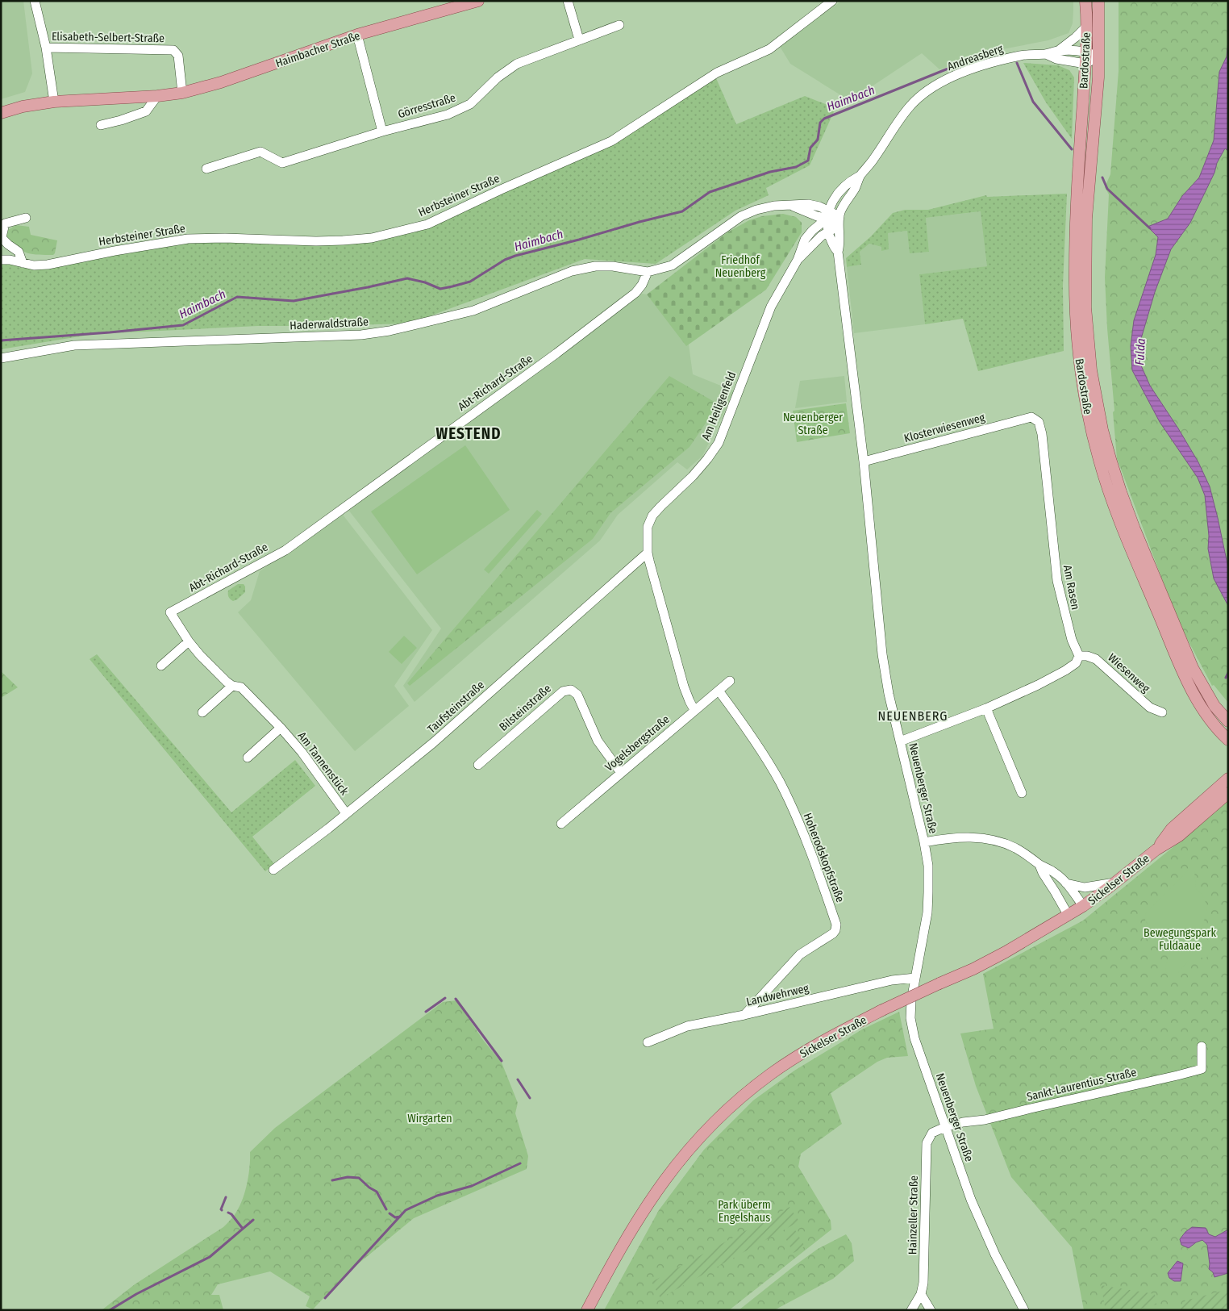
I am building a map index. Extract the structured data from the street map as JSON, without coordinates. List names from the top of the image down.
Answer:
{
  "streets": {
    "main road": ["Haimbacher Straße", "Bardostraße", "Sickelser Straße"],
    "street": [
      "Elisabeth-Selbert-Straße",
      "Andreasberg",
      "Görresstraße",
      "Herbsteiner Straße",
      "Haderwaldstraße",
      "Abt-Richard-Straße",
      "Am Heiligenfeld",
      "Klosterwiesenweg",
      "Am Rasen",
      "Wiesenweg",
      "Taufsteinstraße",
      "Bilsteinstraße",
      "Vogelsbergstraße",
      "Am Tannenstück",
      "Neuenberger Straße",
      "Hoherodskopfstraße",
      "Landwehrweg",
      "Sankt-Laurentius-Straße",
      "Hainzeller Straße"
    ]
  },
  "crossings": [
    ["Elisabeth-Selbert-Straße", "Haimbacher Straße"],
    ["Andreasberg", "Bardostraße"],
    ["Andreasberg", "Am Heiligenfeld"],
    ["Andreasberg", "Neuenberger Straße"],
    ["Haderwaldstraße", "Abt-Richard-Straße"],
    ["Abt-Richard-Straße", "Am Tannenstück"],
    ["Am Heiligenfeld", "Taufsteinstraße"],
    ["Am Heiligenfeld", "Vogelsbergstraße"],
    ["Am Heiligenfeld", "Neuenberger Straße"],
    ["Klosterwiesenweg", "Am Rasen"],
    ["Klosterwiesenweg", "Neuenberger Straße"],
    ["Am Rasen", "Wiesenweg"],
    ["Taufsteinstraße", "Am Tannenstück"],
    ["Bilsteinstraße", "Vogelsbergstraße"],
    ["Vogelsbergstraße", "Hoherodskopfstraße"],
    ["Neuenberger Straße", "Landwehrweg"],
    ["Neuenberger Straße", "Sankt-Laurentius-Straße"],
    ["Neuenberger Straße", "Hainzeller Straße"],
    ["Hoherodskopfstraße", "Landwehrweg"],
    ["Sankt-Laurentius-Straße", "Hainzeller Straße"]
  ],
  "districts": ["WESTEND", "NEUENBERG"],
  "water": ["Haimbach", "Fulda"],
  "parks": [
    "Friedhof Neuenberg",
    "Neuenberger Straße",
    "Bewegungspark Fuldaaue",
    "Wirgarten",
    "Park überm Engelshaus"
  ]
}
